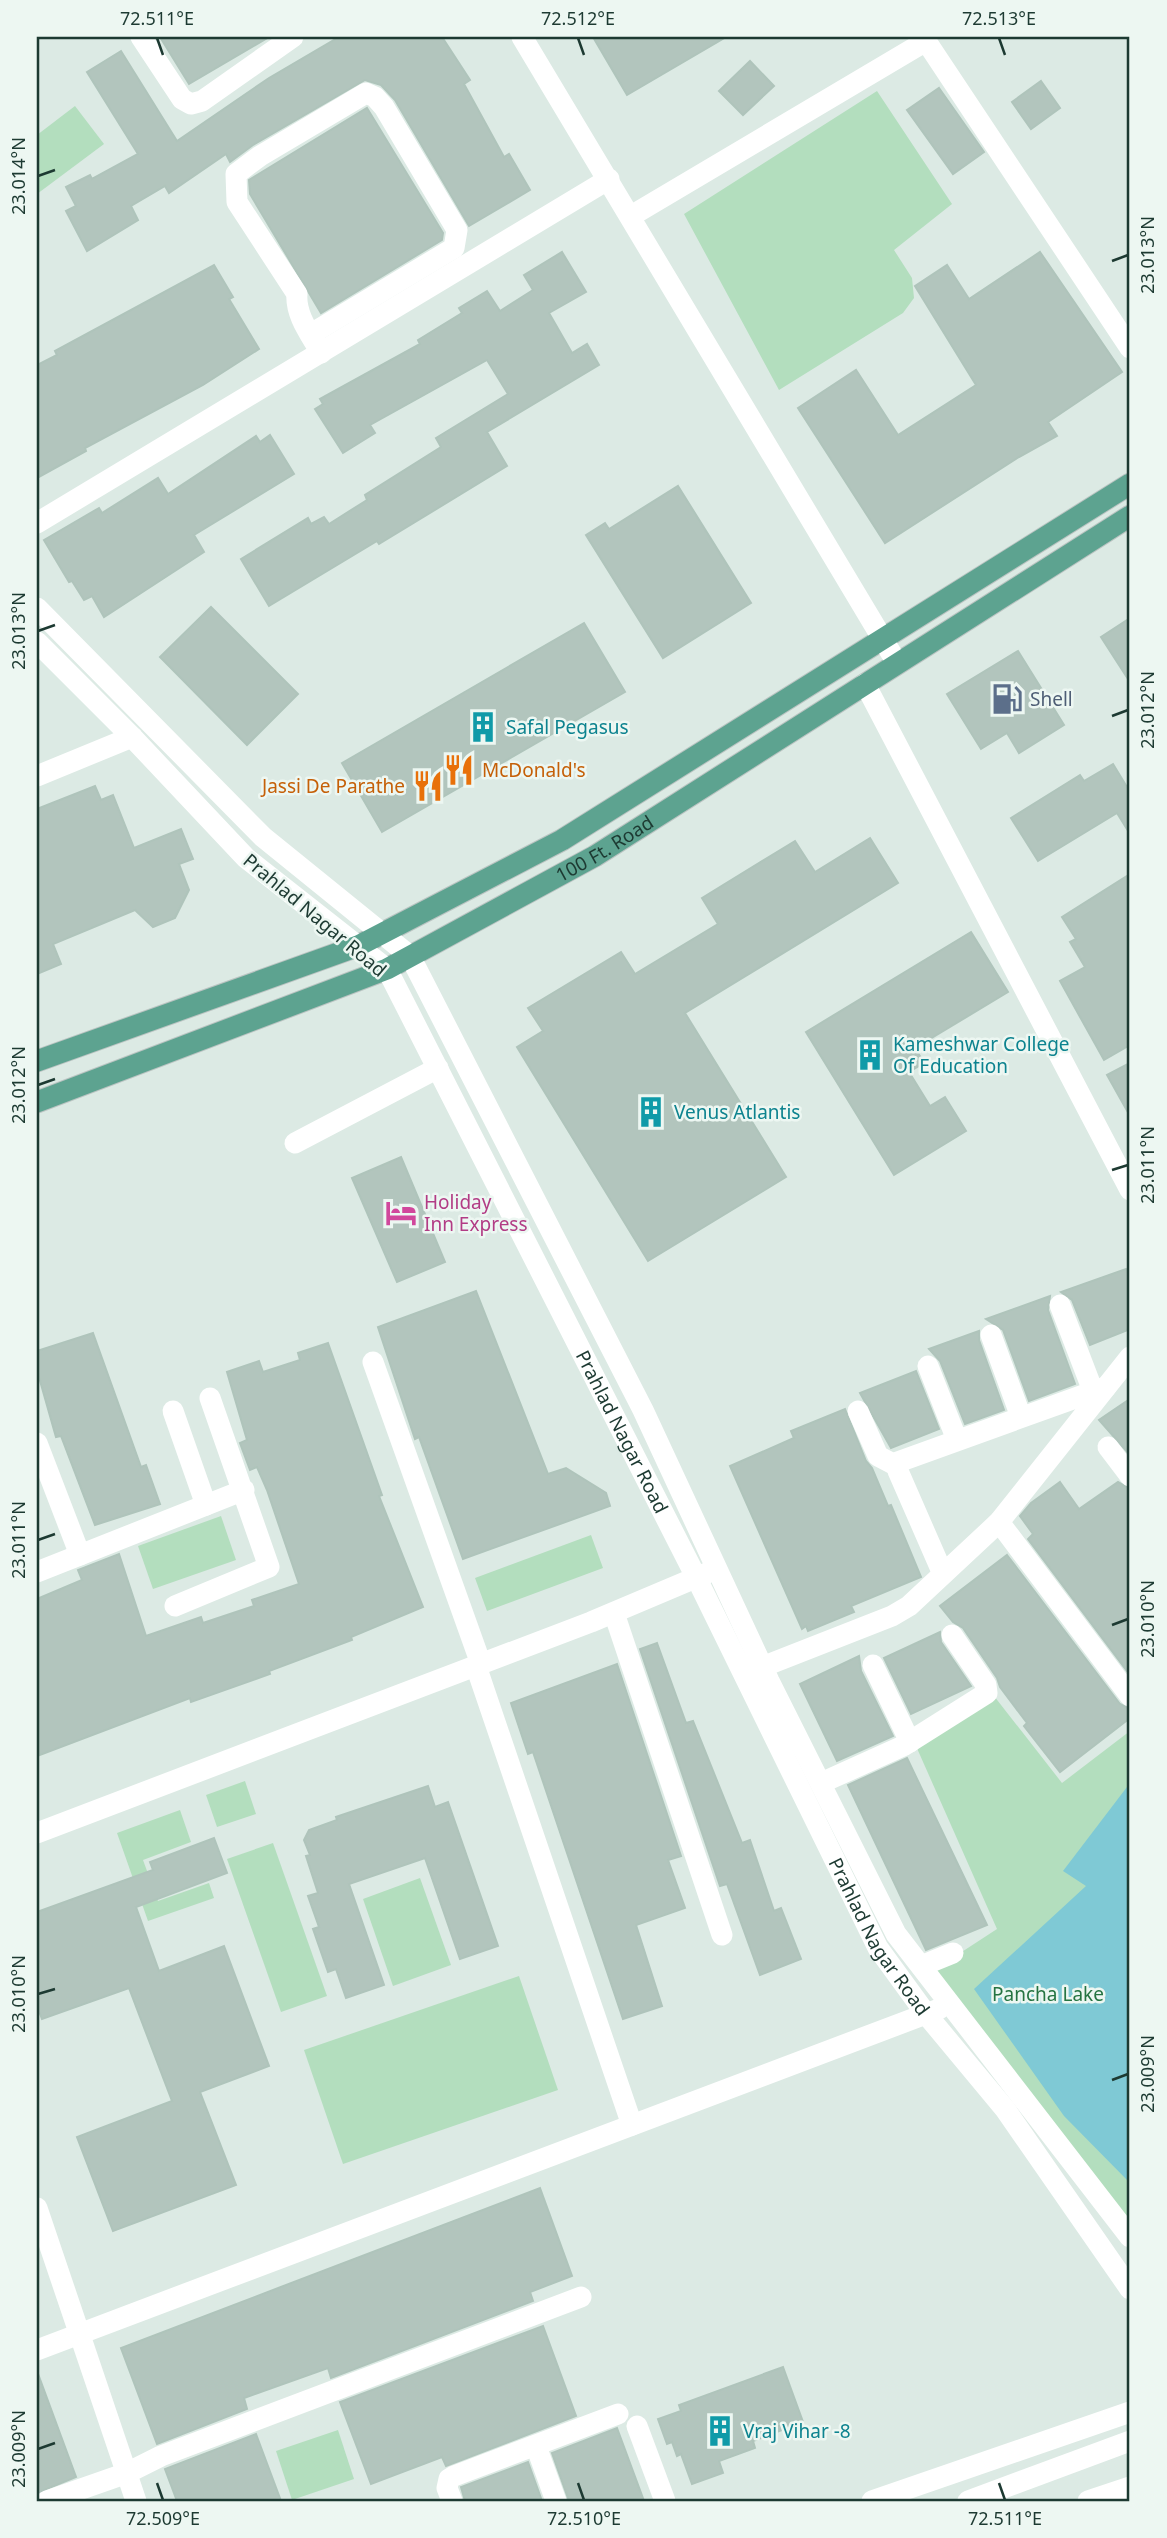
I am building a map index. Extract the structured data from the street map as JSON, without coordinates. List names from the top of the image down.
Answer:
{
  "streets": {
    "main road": ["100 Ft. Road"],
    "street": ["Prahlad Nagar Road"]
  },
  "crossings": [
    ["100 Ft. Road", "Prahlad Nagar Road"]
  ],
  "parks": ["Pancha Lake"],
  "places": {
    "fuel station": ["Shell"],
    "building": [
      "Safal Pegasus",
      "Kameshwar College Of Education",
      "Venus Atlantis",
      "Vraj Vihar -8"
    ],
    "restaurant": ["McDonald's", "Jassi De Parathe"],
    "hotel": ["Holiday Inn Express"]
  },
  "coordinates": [
    "72.511°E",
    "72.512°E",
    "72.513°E",
    "23.014°N",
    "23.013°N",
    "23.012°N",
    "23.011°N",
    "23.010°N",
    "23.009°N",
    "72.509°E",
    "72.510°E"
  ]
}
